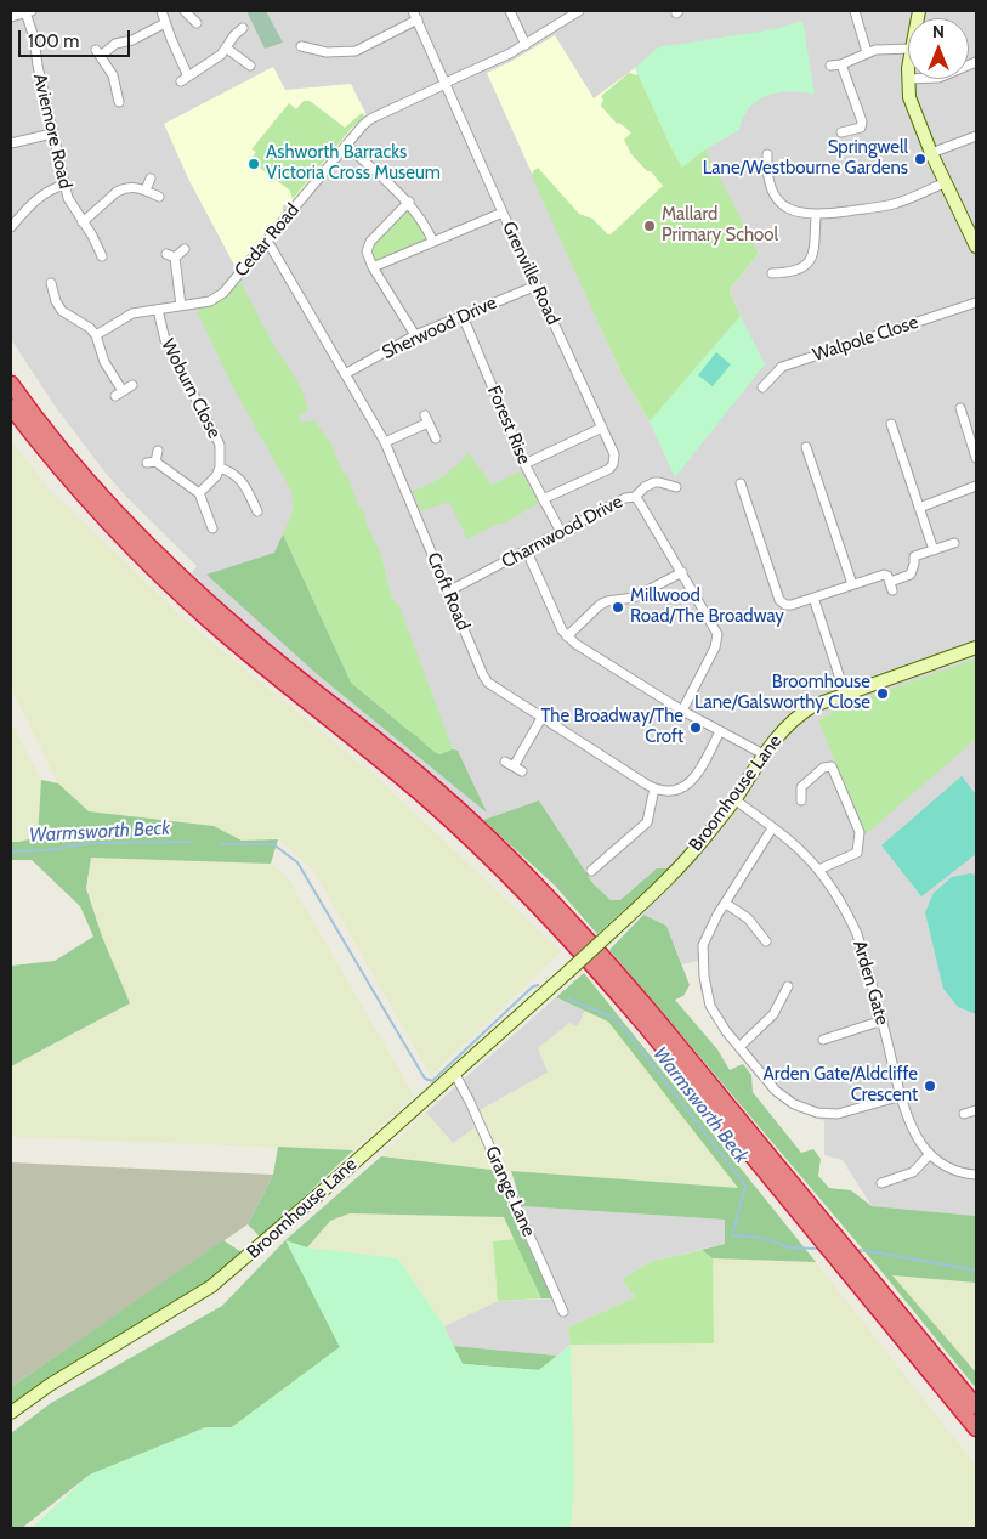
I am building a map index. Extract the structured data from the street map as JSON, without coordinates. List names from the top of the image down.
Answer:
{
  "streets": {
    "street": [
      "Aviemore Road",
      "Cedar Road",
      "Grenville Road",
      "Sherwood Drive",
      "Walpole Close",
      "Woburn Close",
      "Forest Rise",
      "Charnwood Drive",
      "Croft Road",
      "Broomhouse Lane",
      "Arden Gate",
      "Grange Lane"
    ]
  },
  "crossings": [
    ["Cedar Road", "Grenville Road"],
    ["Cedar Road", "Woburn Close"],
    ["Cedar Road", "Croft Road"],
    ["Grenville Road", "Sherwood Drive"],
    ["Grenville Road", "Forest Rise"],
    ["Sherwood Drive", "Forest Rise"],
    ["Sherwood Drive", "Croft Road"],
    ["Forest Rise", "Charnwood Drive"],
    ["Charnwood Drive", "Croft Road"],
    ["Broomhouse Lane", "Arden Gate"],
    ["Broomhouse Lane", "Grange Lane"]
  ],
  "water": ["Warmsworth Beck"],
  "places": [
    "Springwell Lane/Westbourne Gardens",
    "Ashworth Barracks Victoria Cross Museum",
    "Mallard Primary School",
    "Millwood Road/The Broadway",
    "Broomhouse Lane/Galsworthy Close",
    "The Broadway/The Croft",
    "Arden Gate/Aldcliffe Crescent"
  ],
  "scale_bar": "100 m",
  "north": "top"
}
